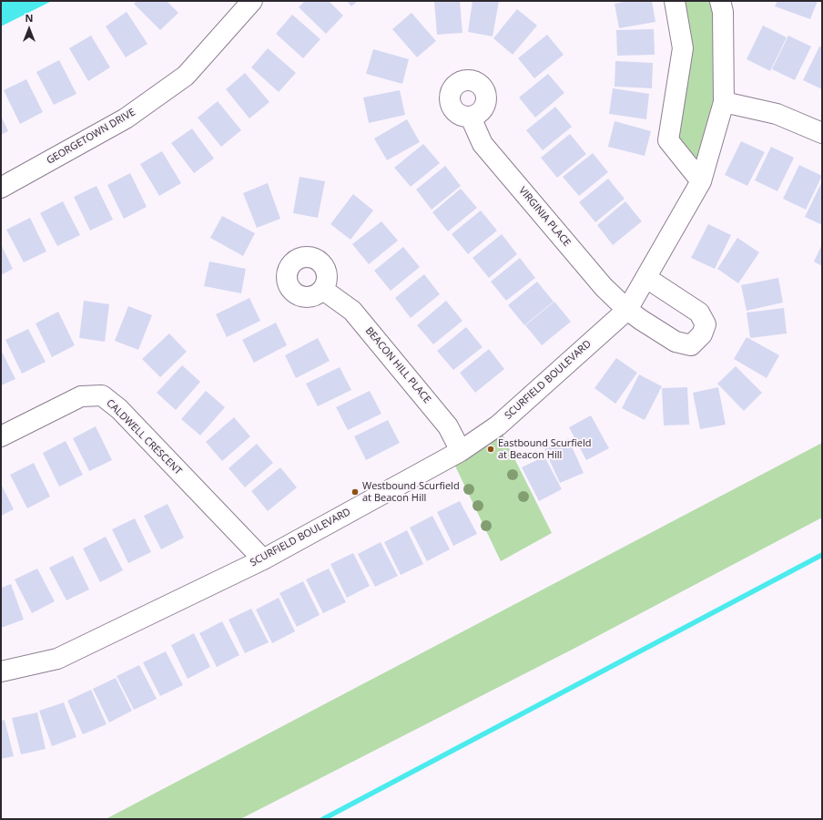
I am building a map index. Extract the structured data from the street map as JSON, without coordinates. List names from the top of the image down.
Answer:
{
  "streets": {
    "street": [
      "GEORGETOWN DRIVE",
      "VIRGINIA PLACE",
      "BEACON HILL PLACE",
      "SCURFIELD BOULEVARD",
      "CALDWELL CRESCENT"
    ]
  },
  "crossings": [
    ["VIRGINIA PLACE", "SCURFIELD BOULEVARD"],
    ["BEACON HILL PLACE", "SCURFIELD BOULEVARD"],
    ["SCURFIELD BOULEVARD", "CALDWELL CRESCENT"]
  ],
  "places": ["Eastbound Scurfield at Beacon Hill", "Westbound Scurfield at Beacon Hill"],
  "north": "top"
}
